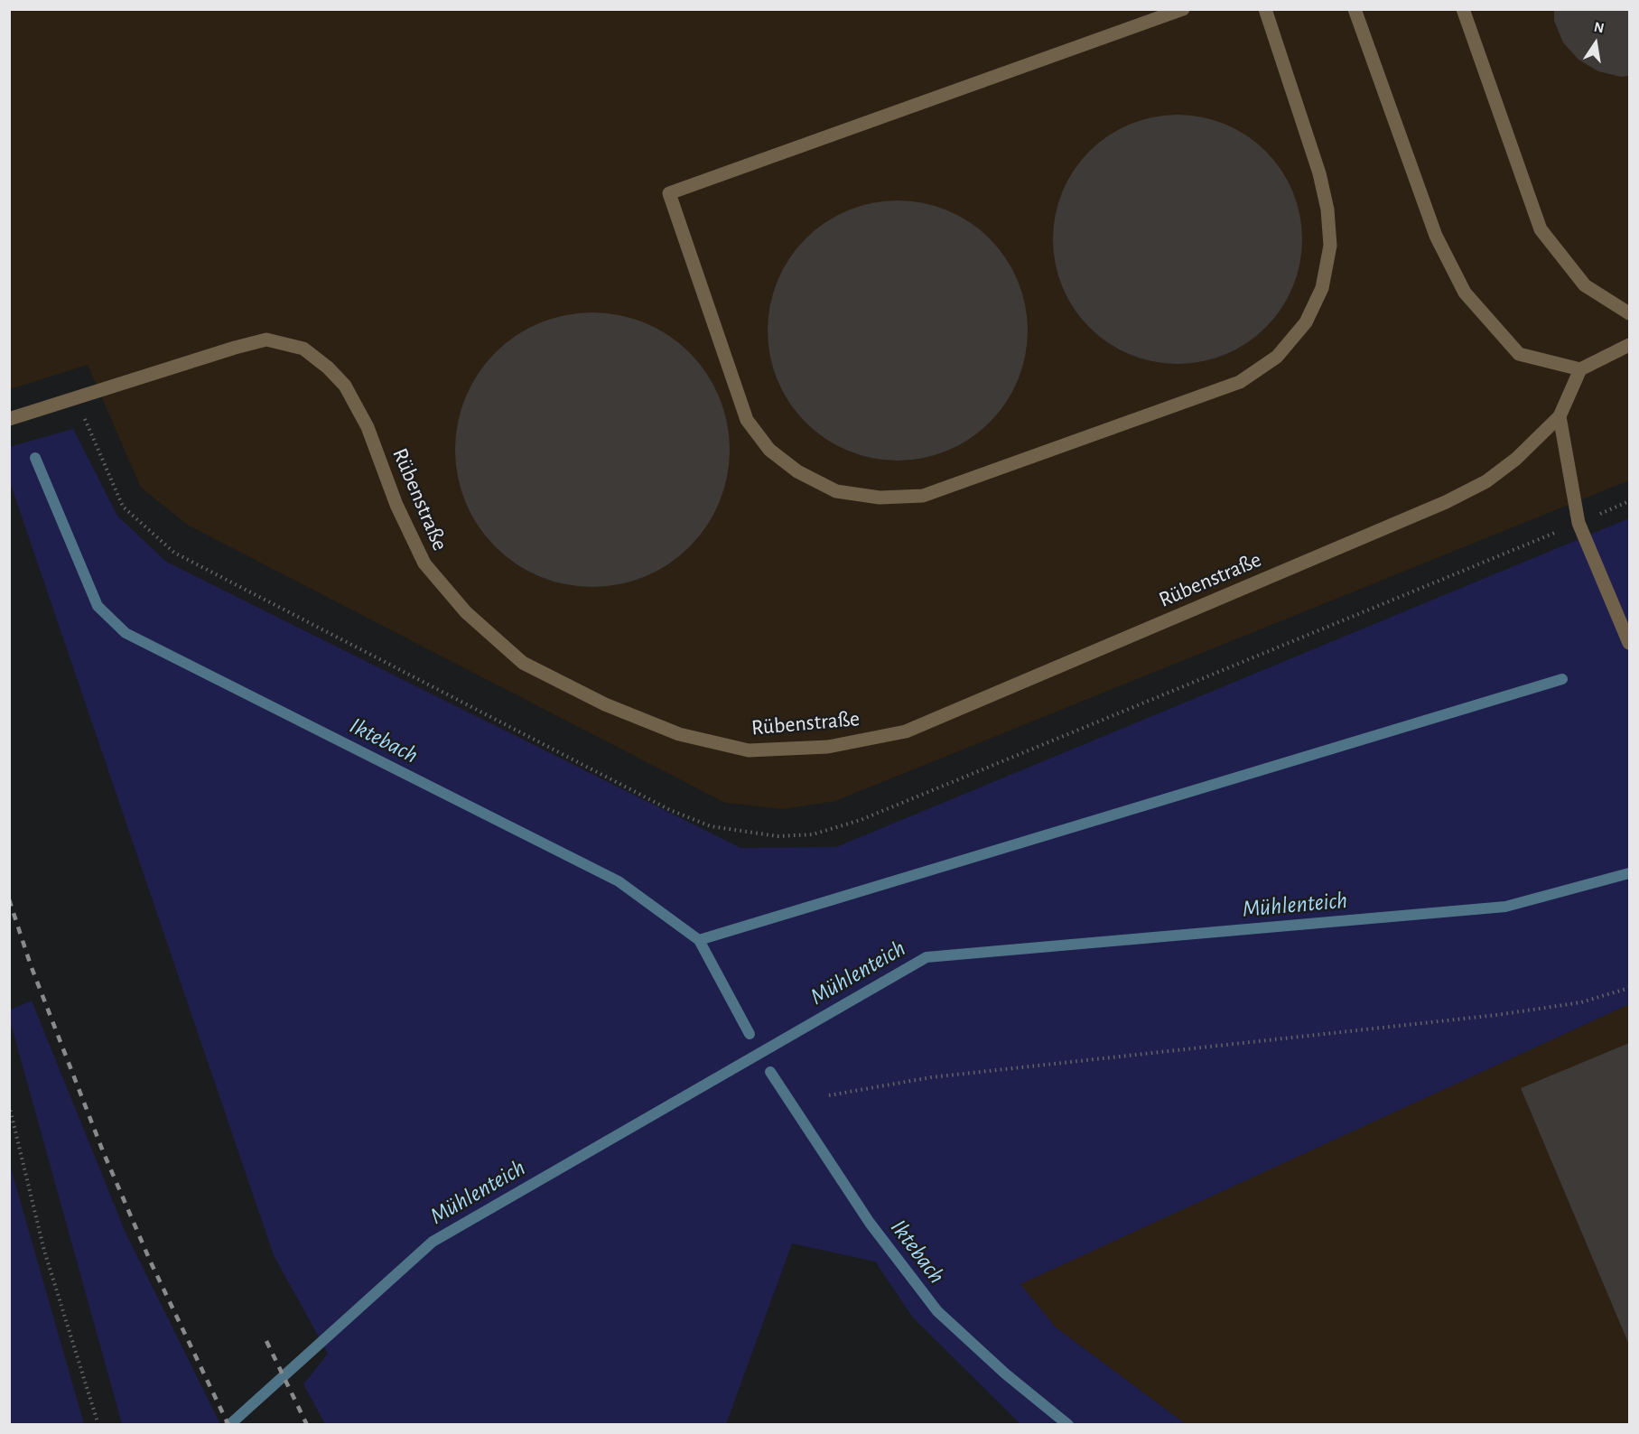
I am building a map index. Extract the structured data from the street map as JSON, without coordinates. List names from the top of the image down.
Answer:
{
  "streets": {
    "street": ["Rübenstraße"]
  },
  "water": ["Iktebach", "Mühlenteich"],
  "north": "top"
}
